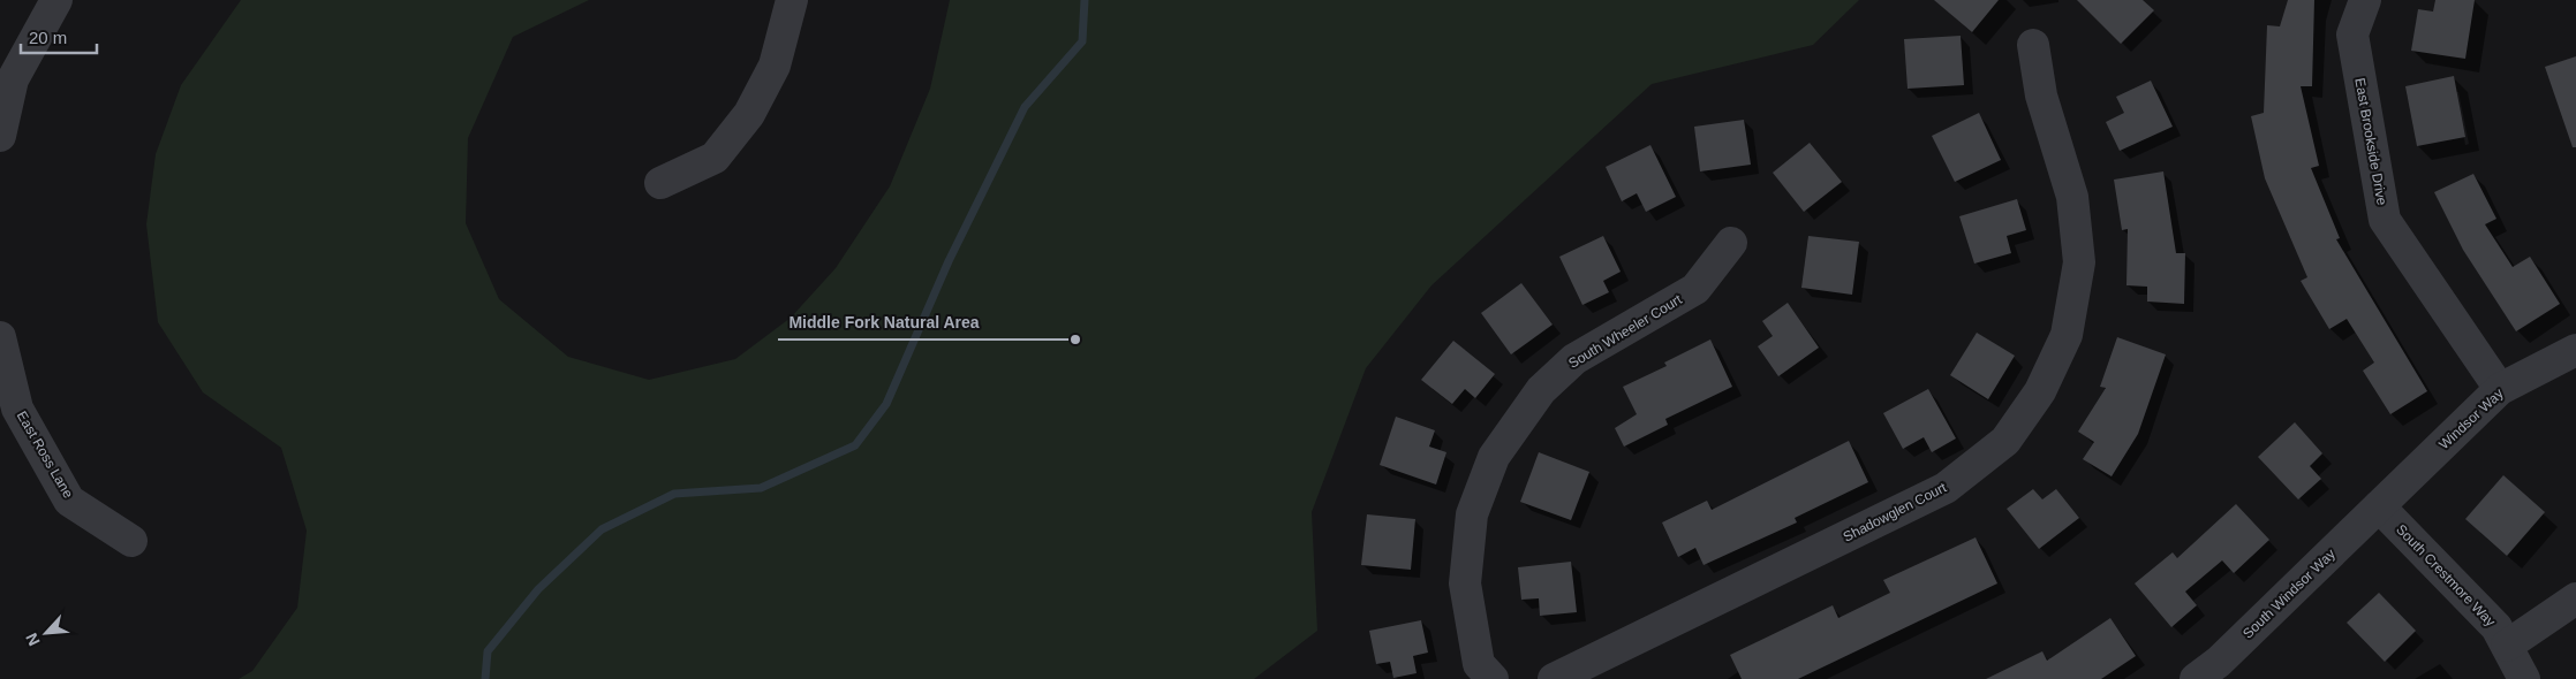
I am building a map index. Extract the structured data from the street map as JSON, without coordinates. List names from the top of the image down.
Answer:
{
  "streets": {
    "street": [
      "East Brookside Drive",
      "South Wheeler Court",
      "Windsor Way",
      "East Ross Lane",
      "Shadowglen Court",
      "South Crestmore Way",
      "South Windsor Way"
    ]
  },
  "crossings": [
    ["East Brookside Drive", "Windsor Way"],
    ["Windsor Way", "South Crestmore Way"],
    ["Windsor Way", "South Windsor Way"],
    ["South Crestmore Way", "South Windsor Way"]
  ],
  "places": ["Middle Fork Natural Area"],
  "scale_bar": "20 m",
  "north": "bottom left"
}
